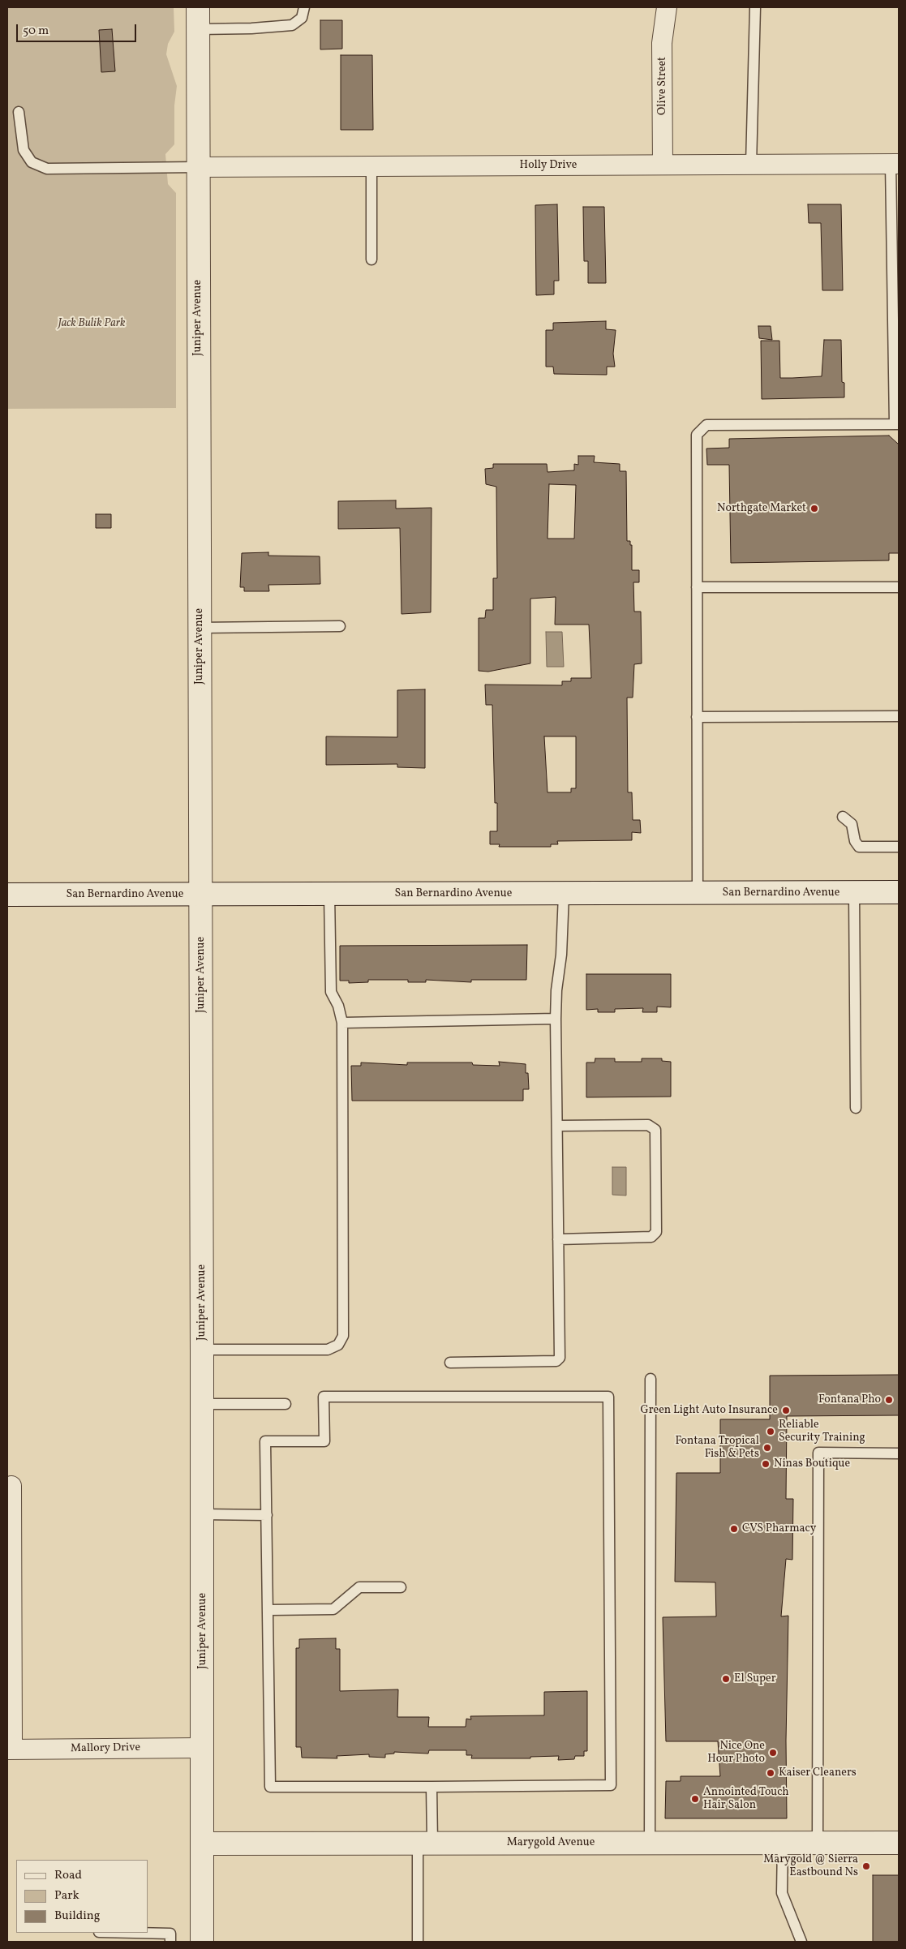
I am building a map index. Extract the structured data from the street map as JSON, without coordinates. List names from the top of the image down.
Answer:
{
  "streets": {
    "street": [
      "Olive Street",
      "Holly Drive",
      "Juniper Avenue",
      "San Bernardino Avenue",
      "Mallory Drive",
      "Marygold Avenue"
    ]
  },
  "crossings": [
    ["Olive Street", "Holly Drive"],
    ["Holly Drive", "Juniper Avenue"],
    ["Juniper Avenue", "San Bernardino Avenue"],
    ["Juniper Avenue", "Mallory Drive"],
    ["Juniper Avenue", "Marygold Avenue"]
  ],
  "parks": ["Jack Bulik Park"],
  "places": [
    "Northgate Market",
    "Fontana Pho",
    "Green Light Auto Insurance",
    "Reliable Security Training",
    "Fontana Tropical Fish & Pets",
    "Ninas Boutique",
    "CVS Pharmacy",
    "El Super",
    "Nice One Hour Photo",
    "Kaiser Cleaners",
    "Annointed Touch Hair Salon",
    "Marygold @ Sierra Eastbound Ns"
  ],
  "legend": ["Road", "Park", "Building"],
  "scale_bar": "50 m"
}
